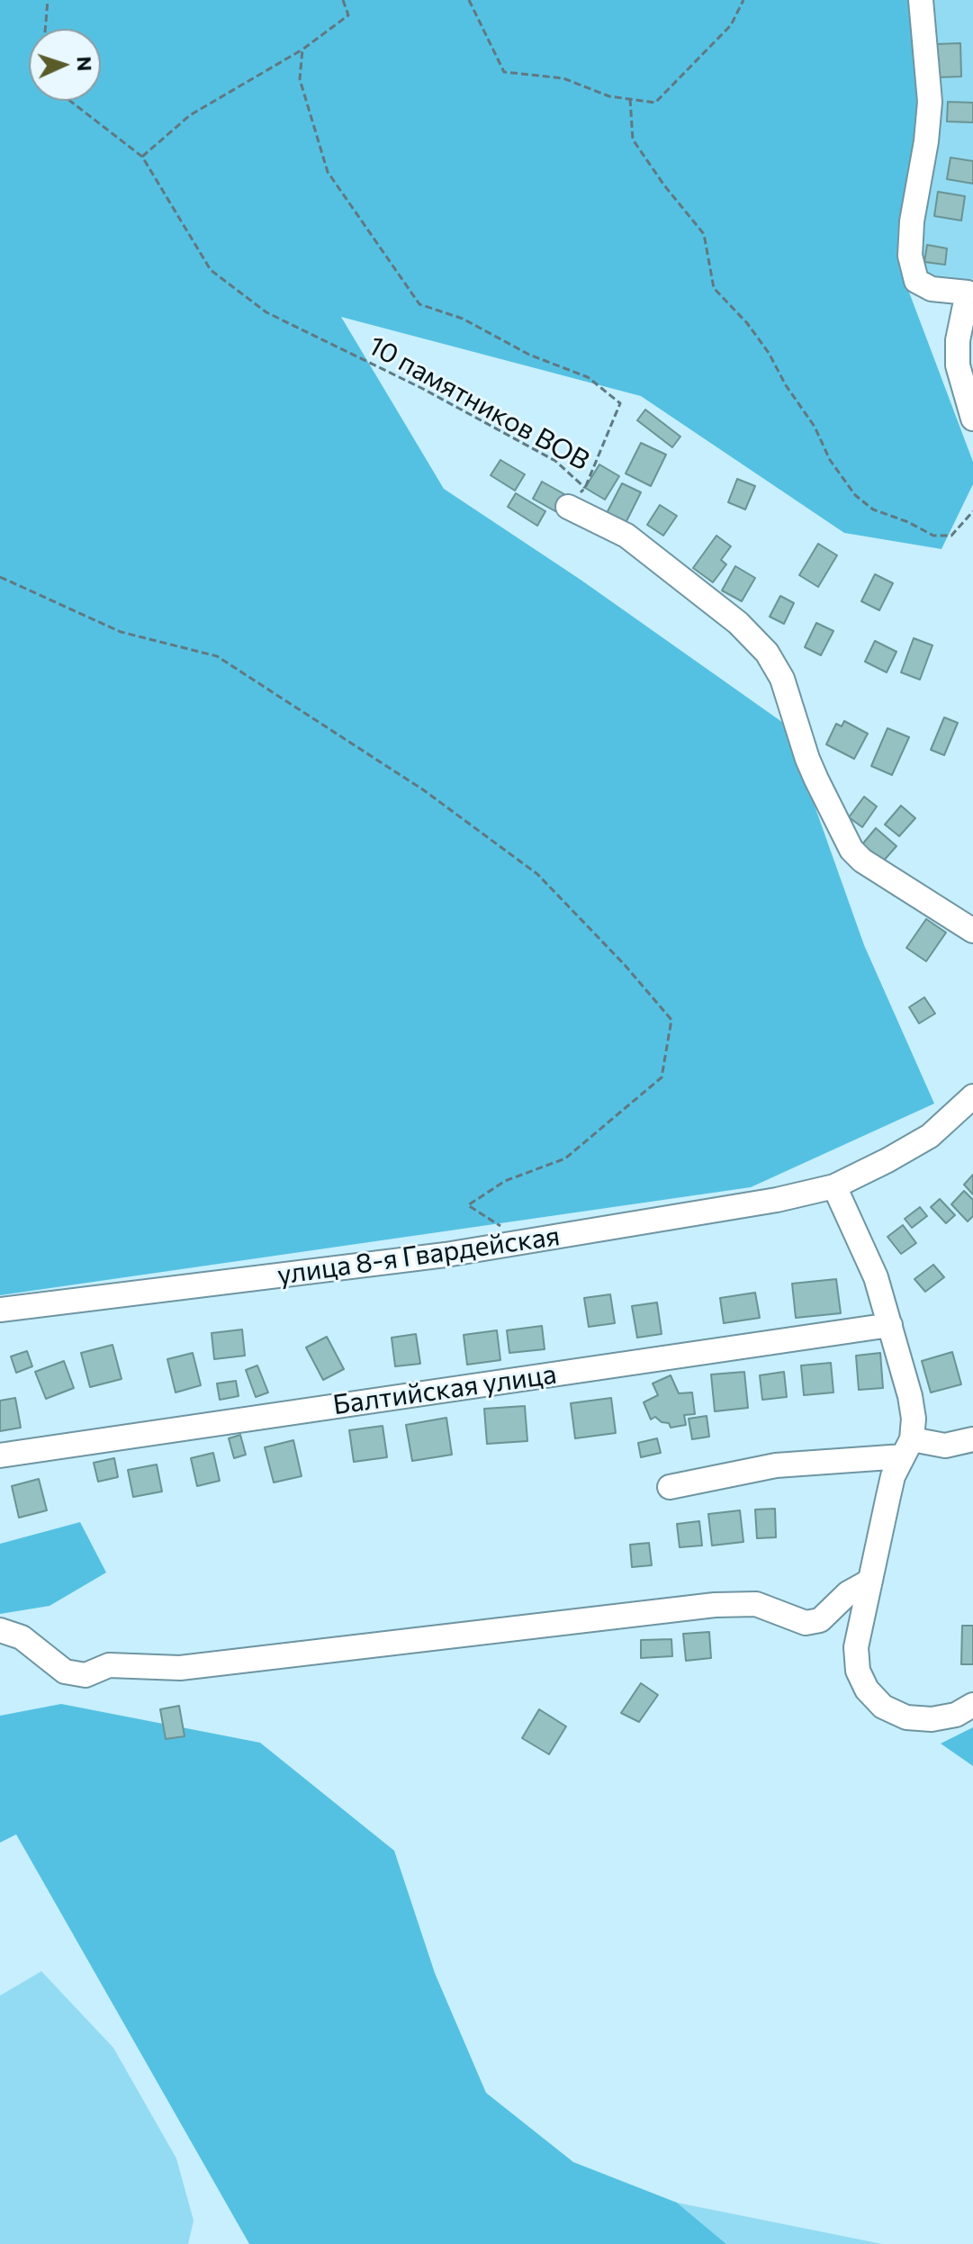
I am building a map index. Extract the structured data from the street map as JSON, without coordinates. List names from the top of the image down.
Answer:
{
  "streets": {
    "street": ["улица 8-я Гвардейская", "Балтийская улица"],
    "path": ["10 памятников ВОВ"]
  },
  "north": "right"
}
